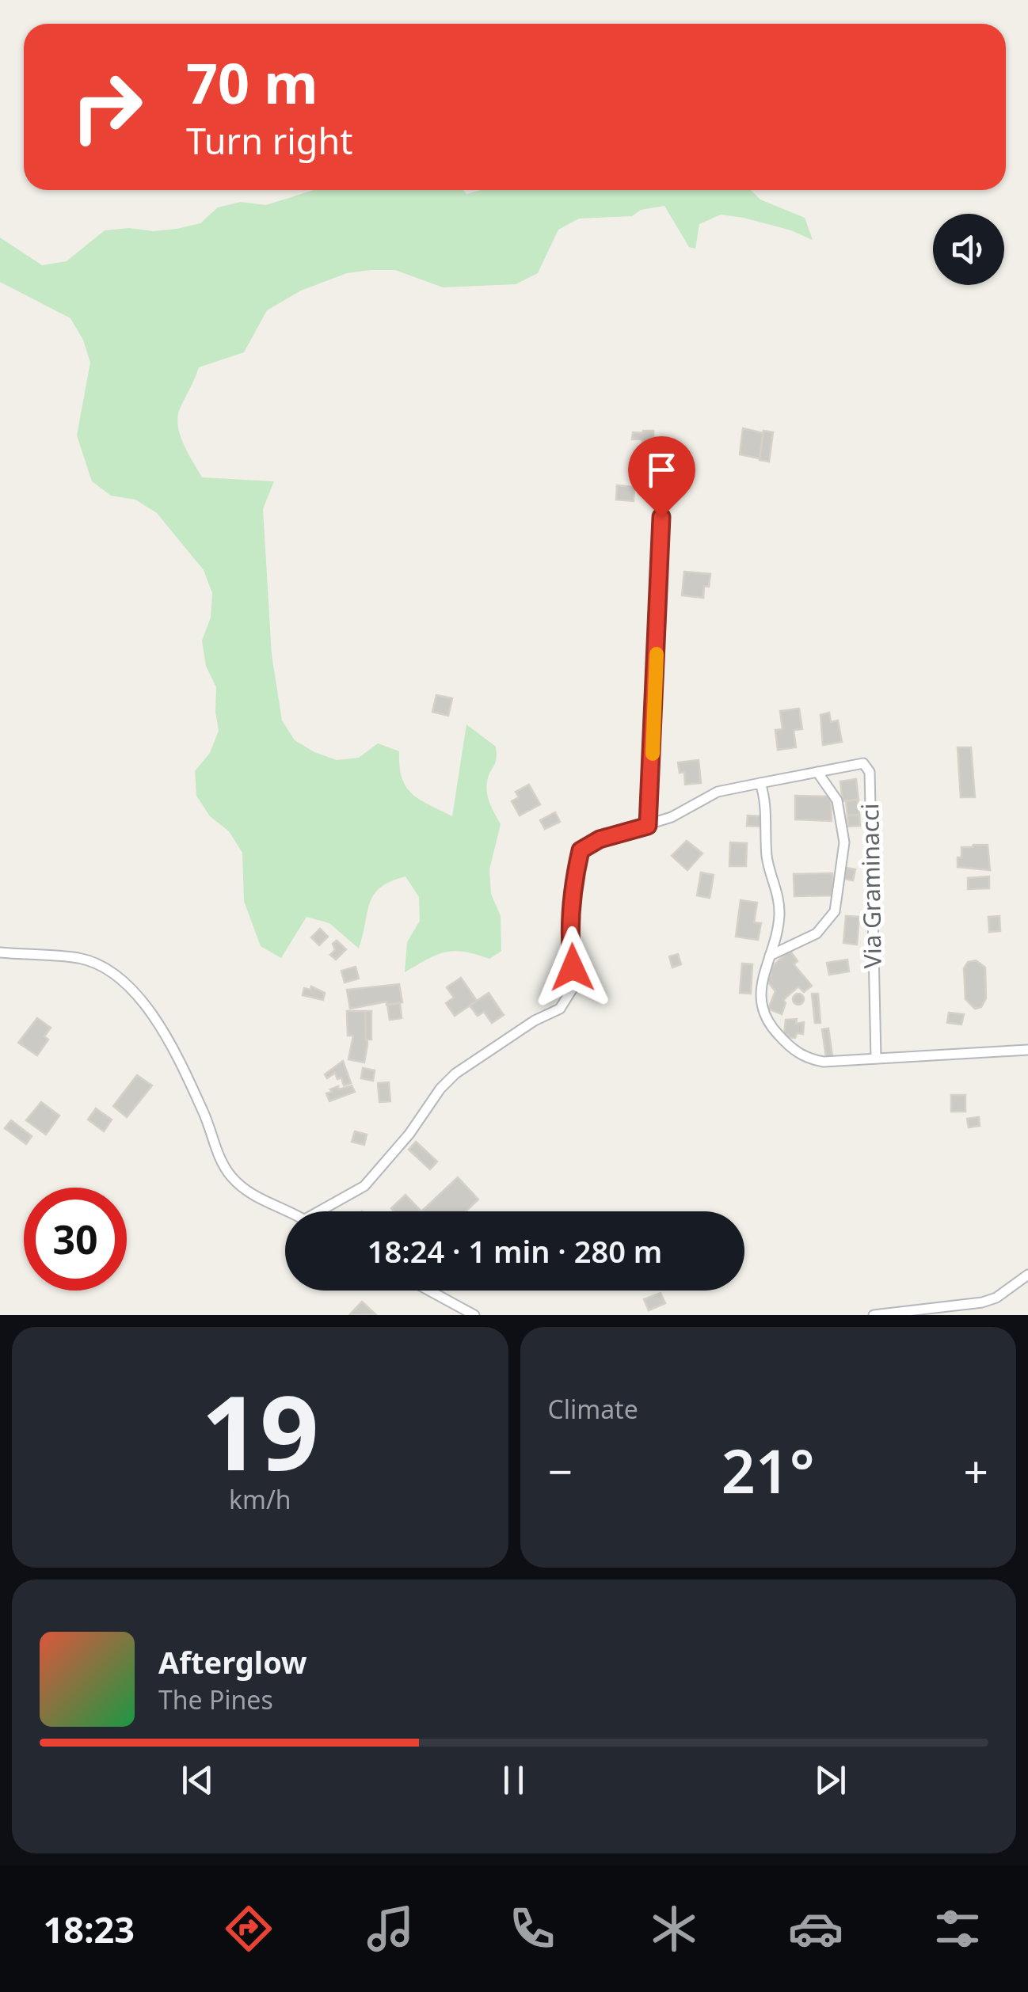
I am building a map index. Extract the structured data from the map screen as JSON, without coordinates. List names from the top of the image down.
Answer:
{
  "streets": {
    "street": ["Via Graminacci"]
  },
  "page": {
    "turn": ["70 m", "Turn right"],
    "limit": "30",
    "trip": "18:24 · 1 min · 280 m",
    "tile": [
      ["19", "km/h"],
      "Climate"
    ],
    "heat": ["−", "21°", "+"],
    "song": ["Afterglow", "The Pines"],
    "tabs": "18:23"
  }
}
